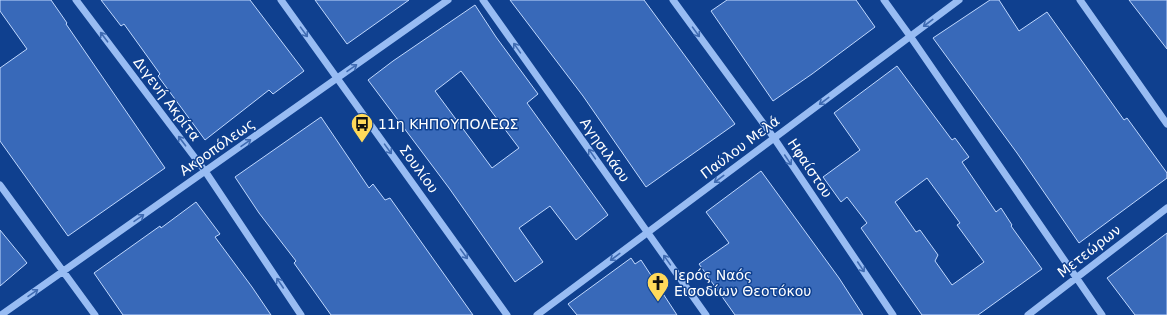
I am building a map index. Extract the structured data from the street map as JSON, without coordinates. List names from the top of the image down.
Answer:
{
  "streets": {
    "street": [
      "Διγενή Ακρίτα",
      "Ακροπόλεως",
      "Παύλου Μελά",
      "Αγησιλάου",
      "Ηφαίστου",
      "Σουλίου",
      "Μετεώρων"
    ]
  },
  "crossings": [
    ["Διγενή Ακρίτα", "Ακροπόλεως"],
    ["Ακροπόλεως", "Σουλίου"],
    ["Παύλου Μελά", "Αγησιλάου"],
    ["Παύλου Μελά", "Ηφαίστου"]
  ],
  "one_way": [
    "Διγενή Ακρίτα",
    "Ακροπόλεως",
    "Παύλου Μελά",
    "Αγησιλάου",
    "Ηφαίστου",
    "Σουλίου"
  ],
  "places": {
    "bus stop": ["11η ΚΗΠΟΥΠΟΛΕΩΣ"],
    "church": ["Ιερός Ναός Εισοδίων Θεοτόκου"]
  }
}
